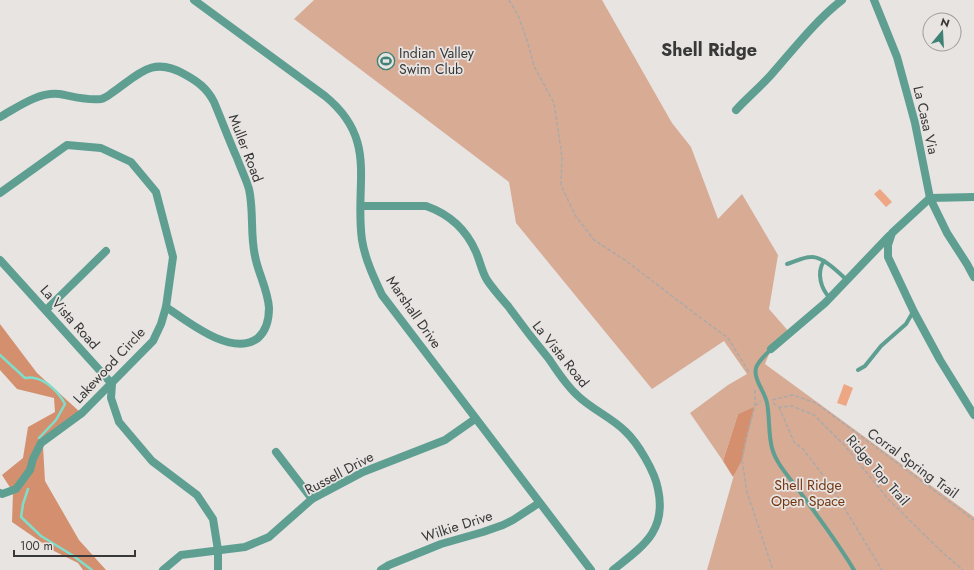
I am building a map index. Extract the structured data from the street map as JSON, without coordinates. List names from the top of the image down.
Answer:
{
  "streets": {
    "street": [
      "La Casa Via",
      "Muller Road",
      "Marshall Drive",
      "La Vista Road",
      "Lakewood Circle",
      "Russell Drive",
      "Wilkie Drive"
    ],
    "path": ["Corral Spring Trail", "Ridge Top Trail"]
  },
  "crossings": [
    ["Muller Road", "Lakewood Circle"],
    ["Marshall Drive", "La Vista Road"],
    ["Marshall Drive", "Russell Drive"],
    ["Marshall Drive", "Wilkie Drive"],
    ["La Vista Road", "Lakewood Circle"]
  ],
  "districts": ["Shell Ridge"],
  "parks": ["Shell Ridge Open Space"],
  "places": {
    "sports": ["Indian Valley Swim Club"]
  },
  "scale_bar": "100 m",
  "north": "top"
}
